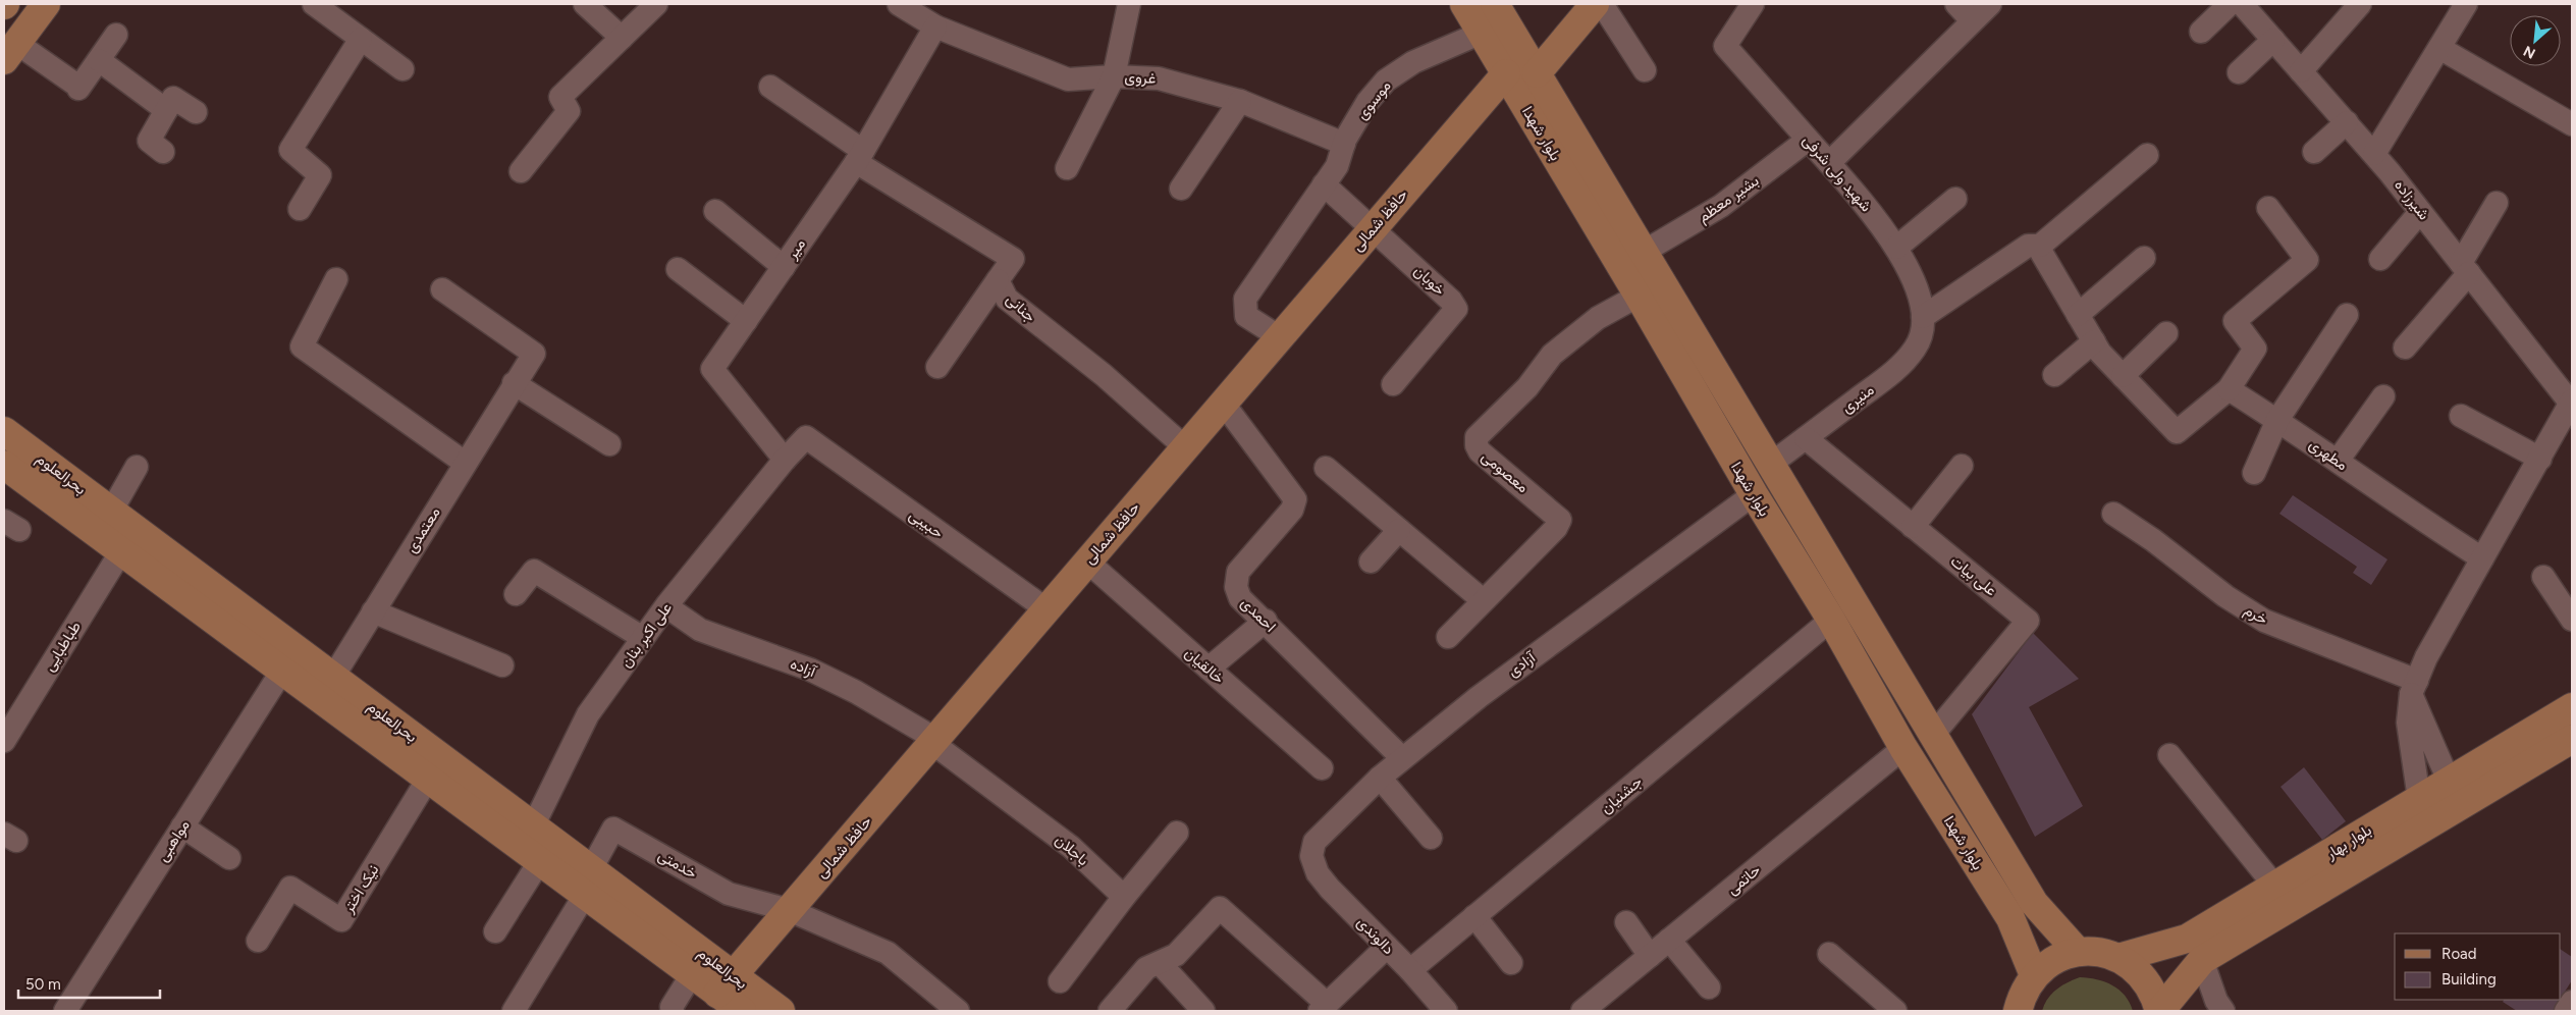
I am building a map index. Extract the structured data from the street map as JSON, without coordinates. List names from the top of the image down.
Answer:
{
  "streets": {
    "main road": [
      "بلوار شهدا",
      "حافظ شمالی",
      "بحرالعلوم",
      "بلوار بهار"
    ],
    "street": [
      "غروی",
      "موسوی",
      "شهید ولی شرفی",
      "بشیر معظم",
      "شیرزاده",
      "میر",
      "خوبان",
      "جنانی",
      "منیری",
      "مطهری",
      "معصومی",
      "حبیبی",
      "معتمدی",
      "علی بیات",
      "احمدی",
      "خرم",
      "علی اکبر بنان",
      "طباطبایی",
      "آزادی",
      "خالقیان",
      "آزاده",
      "جشنیان",
      "مواهبی",
      "باجلان",
      "خدمتی",
      "حاتمی",
      "نیک اختر",
      "دالوندی"
    ]
  },
  "crossings": [
    ["غروی", "موسوی"],
    ["غروی", "میر"],
    ["موسوی", "بلوار شهدا"],
    ["موسوی", "حافظ شمالی"],
    ["بلوار شهدا", "بشیر معظم"],
    ["بلوار شهدا", "حافظ شمالی"],
    ["بلوار شهدا", "منیری"],
    ["بلوار شهدا", "معصومی"],
    ["بلوار شهدا", "علی بیات"],
    ["بلوار شهدا", "آزادی"],
    ["بلوار شهدا", "جشنیان"],
    ["بلوار شهدا", "حاتمی"],
    ["شهید ولی شرفی", "بشیر معظم"],
    ["شهید ولی شرفی", "منیری"],
    ["حافظ شمالی", "خوبان"],
    ["حافظ شمالی", "جنانی"],
    ["حافظ شمالی", "بحرالعلوم"],
    ["حافظ شمالی", "حبیبی"],
    ["حافظ شمالی", "احمدی"],
    ["حافظ شمالی", "خالقیان"],
    ["حافظ شمالی", "آزاده"],
    ["حافظ شمالی", "باجلان"],
    ["حافظ شمالی", "خدمتی"],
    ["میر", "جنانی"],
    ["میر", "علی اکبر بنان"],
    ["منیری", "علی بیات"],
    ["بحرالعلوم", "معتمدی"],
    ["بحرالعلوم", "علی اکبر بنان"],
    ["بحرالعلوم", "طباطبایی"],
    ["بحرالعلوم", "مواهبی"],
    ["بحرالعلوم", "خدمتی"],
    ["بحرالعلوم", "نیک اختر"],
    ["حبیبی", "علی اکبر بنان"],
    ["احمدی", "آزادی"],
    ["علی اکبر بنان", "آزاده"],
    ["آزادی", "دالوندی"],
    ["آزاده", "باجلان"],
    ["جشنیان", "دالوندی"]
  ],
  "legend": ["Road", "Building"],
  "scale_bar": "50 m",
  "north": "bottom left"
}
